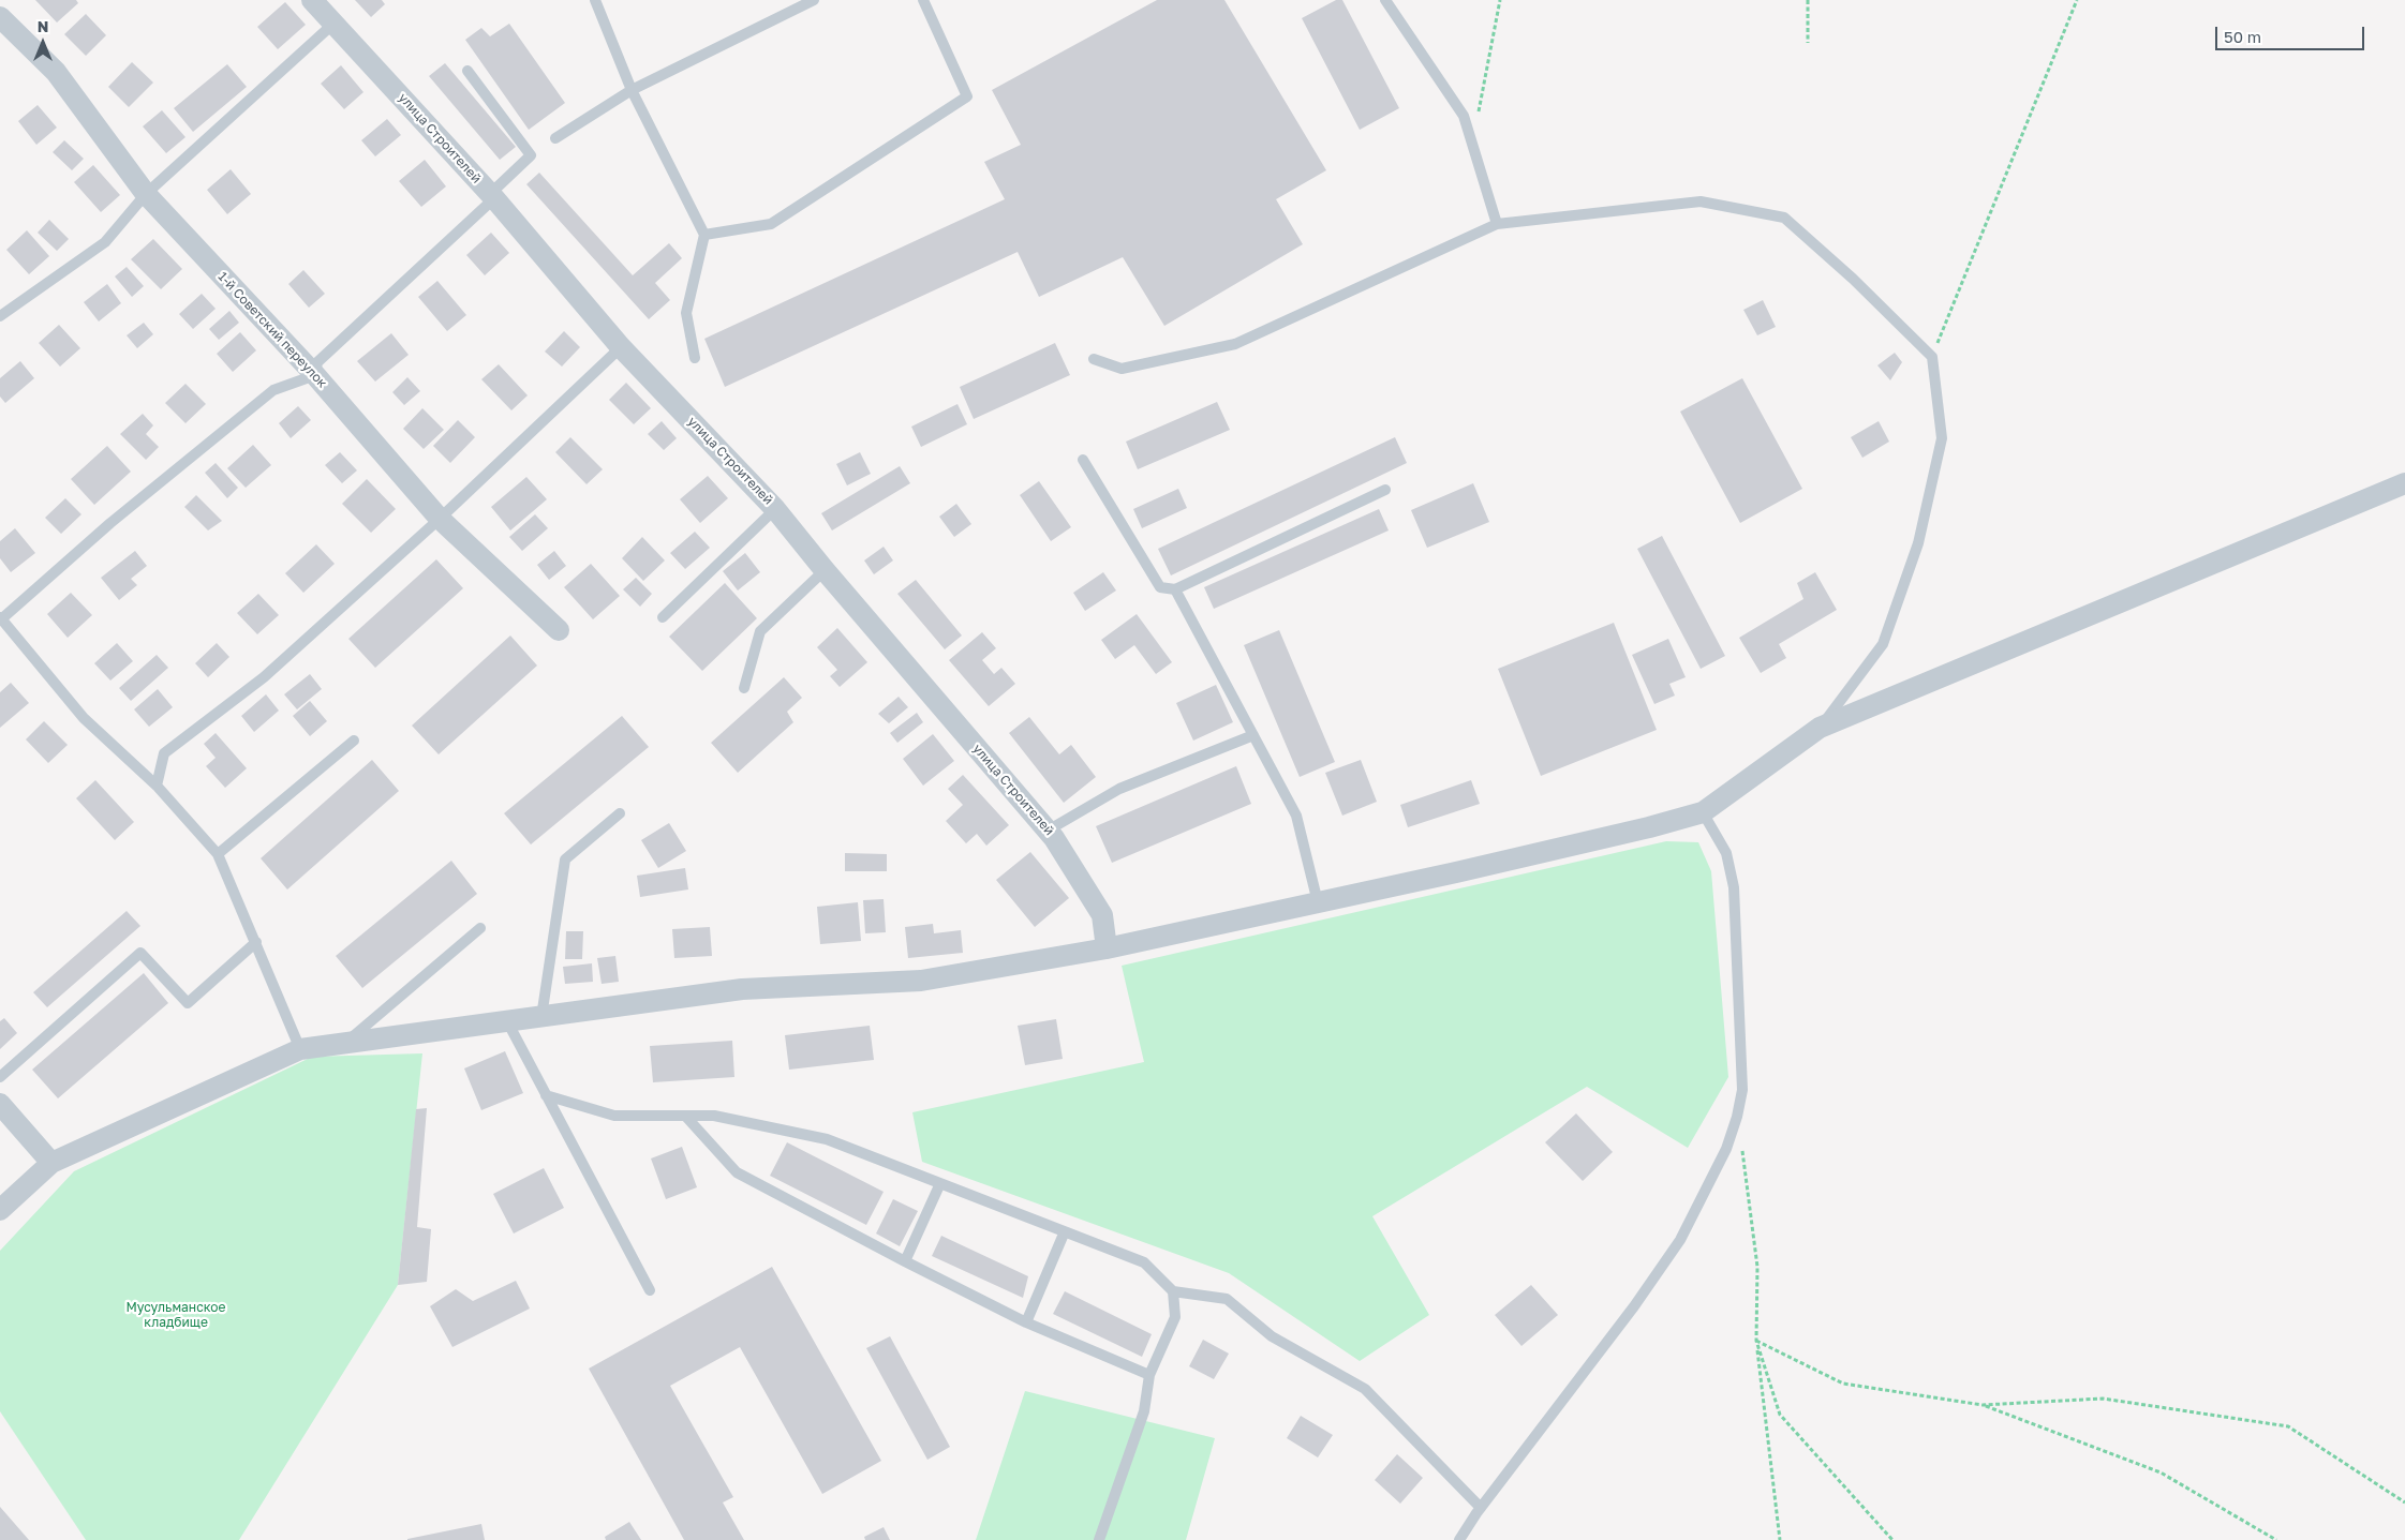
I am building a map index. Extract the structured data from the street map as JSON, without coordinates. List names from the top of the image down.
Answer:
{
  "streets": {
    "street": ["улица Строителей", "1-й Советский переулок"]
  },
  "parks": ["Мусульманское кладбище"],
  "scale_bar": "50 m",
  "north": "top"
}
